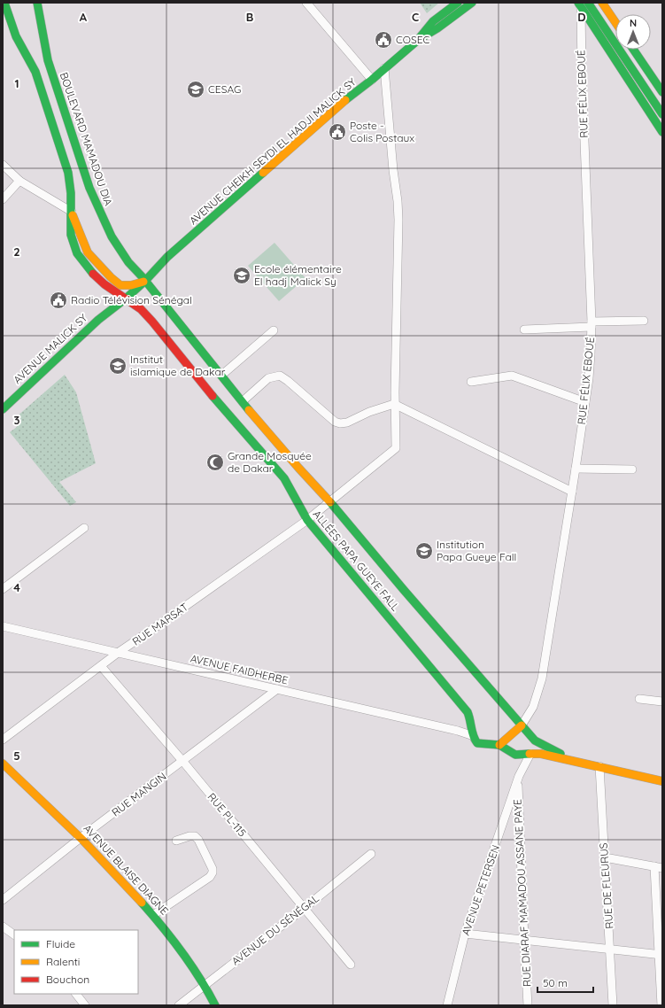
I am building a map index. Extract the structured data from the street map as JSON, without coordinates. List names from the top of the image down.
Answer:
{
  "streets": {
    "main road": [
      "BOULEVARD MAMADOU DIA",
      "AVENUE CHEIKH SEYDI EL HADJI MALICK SY",
      "AVENUE MALICK SY",
      "ALLÉES PAPA GUEYE FALL",
      "AVENUE BLAISE DIAGNE"
    ],
    "street": [
      "RUE FÉLIX EBOUÉ",
      "RUE MARSAT",
      "AVENUE FAIDHERBE",
      "RUE MANGIN",
      "RUE PL-115",
      "RUE DE FLEURUS",
      "AVENUE PETERSEN",
      "RUE DIARAF MAMADOU ASSANE PAYE",
      "AVENUE DU SÉNÉGAL"
    ]
  },
  "crossings": [
    ["RUE FÉLIX EBOUÉ", "ALLÉES PAPA GUEYE FALL"],
    ["BOULEVARD MAMADOU DIA", "AVENUE CHEIKH SEYDI EL HADJI MALICK SY"],
    ["BOULEVARD MAMADOU DIA", "AVENUE MALICK SY"],
    ["BOULEVARD MAMADOU DIA", "ALLÉES PAPA GUEYE FALL"],
    ["AVENUE CHEIKH SEYDI EL HADJI MALICK SY", "AVENUE MALICK SY"],
    ["AVENUE CHEIKH SEYDI EL HADJI MALICK SY", "ALLÉES PAPA GUEYE FALL"],
    ["AVENUE MALICK SY", "ALLÉES PAPA GUEYE FALL"],
    ["ALLÉES PAPA GUEYE FALL", "RUE MARSAT"],
    ["ALLÉES PAPA GUEYE FALL", "AVENUE FAIDHERBE"],
    ["RUE MARSAT", "AVENUE FAIDHERBE"],
    ["RUE MARSAT", "RUE PL-115"],
    ["AVENUE FAIDHERBE", "RUE MANGIN"],
    ["RUE MANGIN", "RUE PL-115"],
    ["RUE MANGIN", "AVENUE BLAISE DIAGNE"],
    ["RUE PL-115", "AVENUE DU SÉNÉGAL"],
    ["AVENUE BLAISE DIAGNE", "AVENUE DU SÉNÉGAL"],
    ["AVENUE PETERSEN", "RUE DIARAF MAMADOU ASSANE PAYE"]
  ],
  "places": {
    "public building": ["COSEC", "Poste - Colis Postaux", "Radio Télévision Sénégal"],
    "school or university": [
      "CESAG",
      "Ecole élémentaire El hadj Malick Sy",
      "Institut islamique de Dakar",
      "Institution Papa Gueye Fall"
    ],
    "mosque": ["Grande Mosquée de Dakar"]
  },
  "legend": ["Fluide", "Ralenti", "Bouchon"],
  "scale_bar": "50 m",
  "north": "top",
  "grid": {
    "columns": [
      "A",
      "B",
      "C",
      "D"
    ],
    "rows": [
      "1",
      "2",
      "3",
      "4",
      "5"
    ]
  }
}
